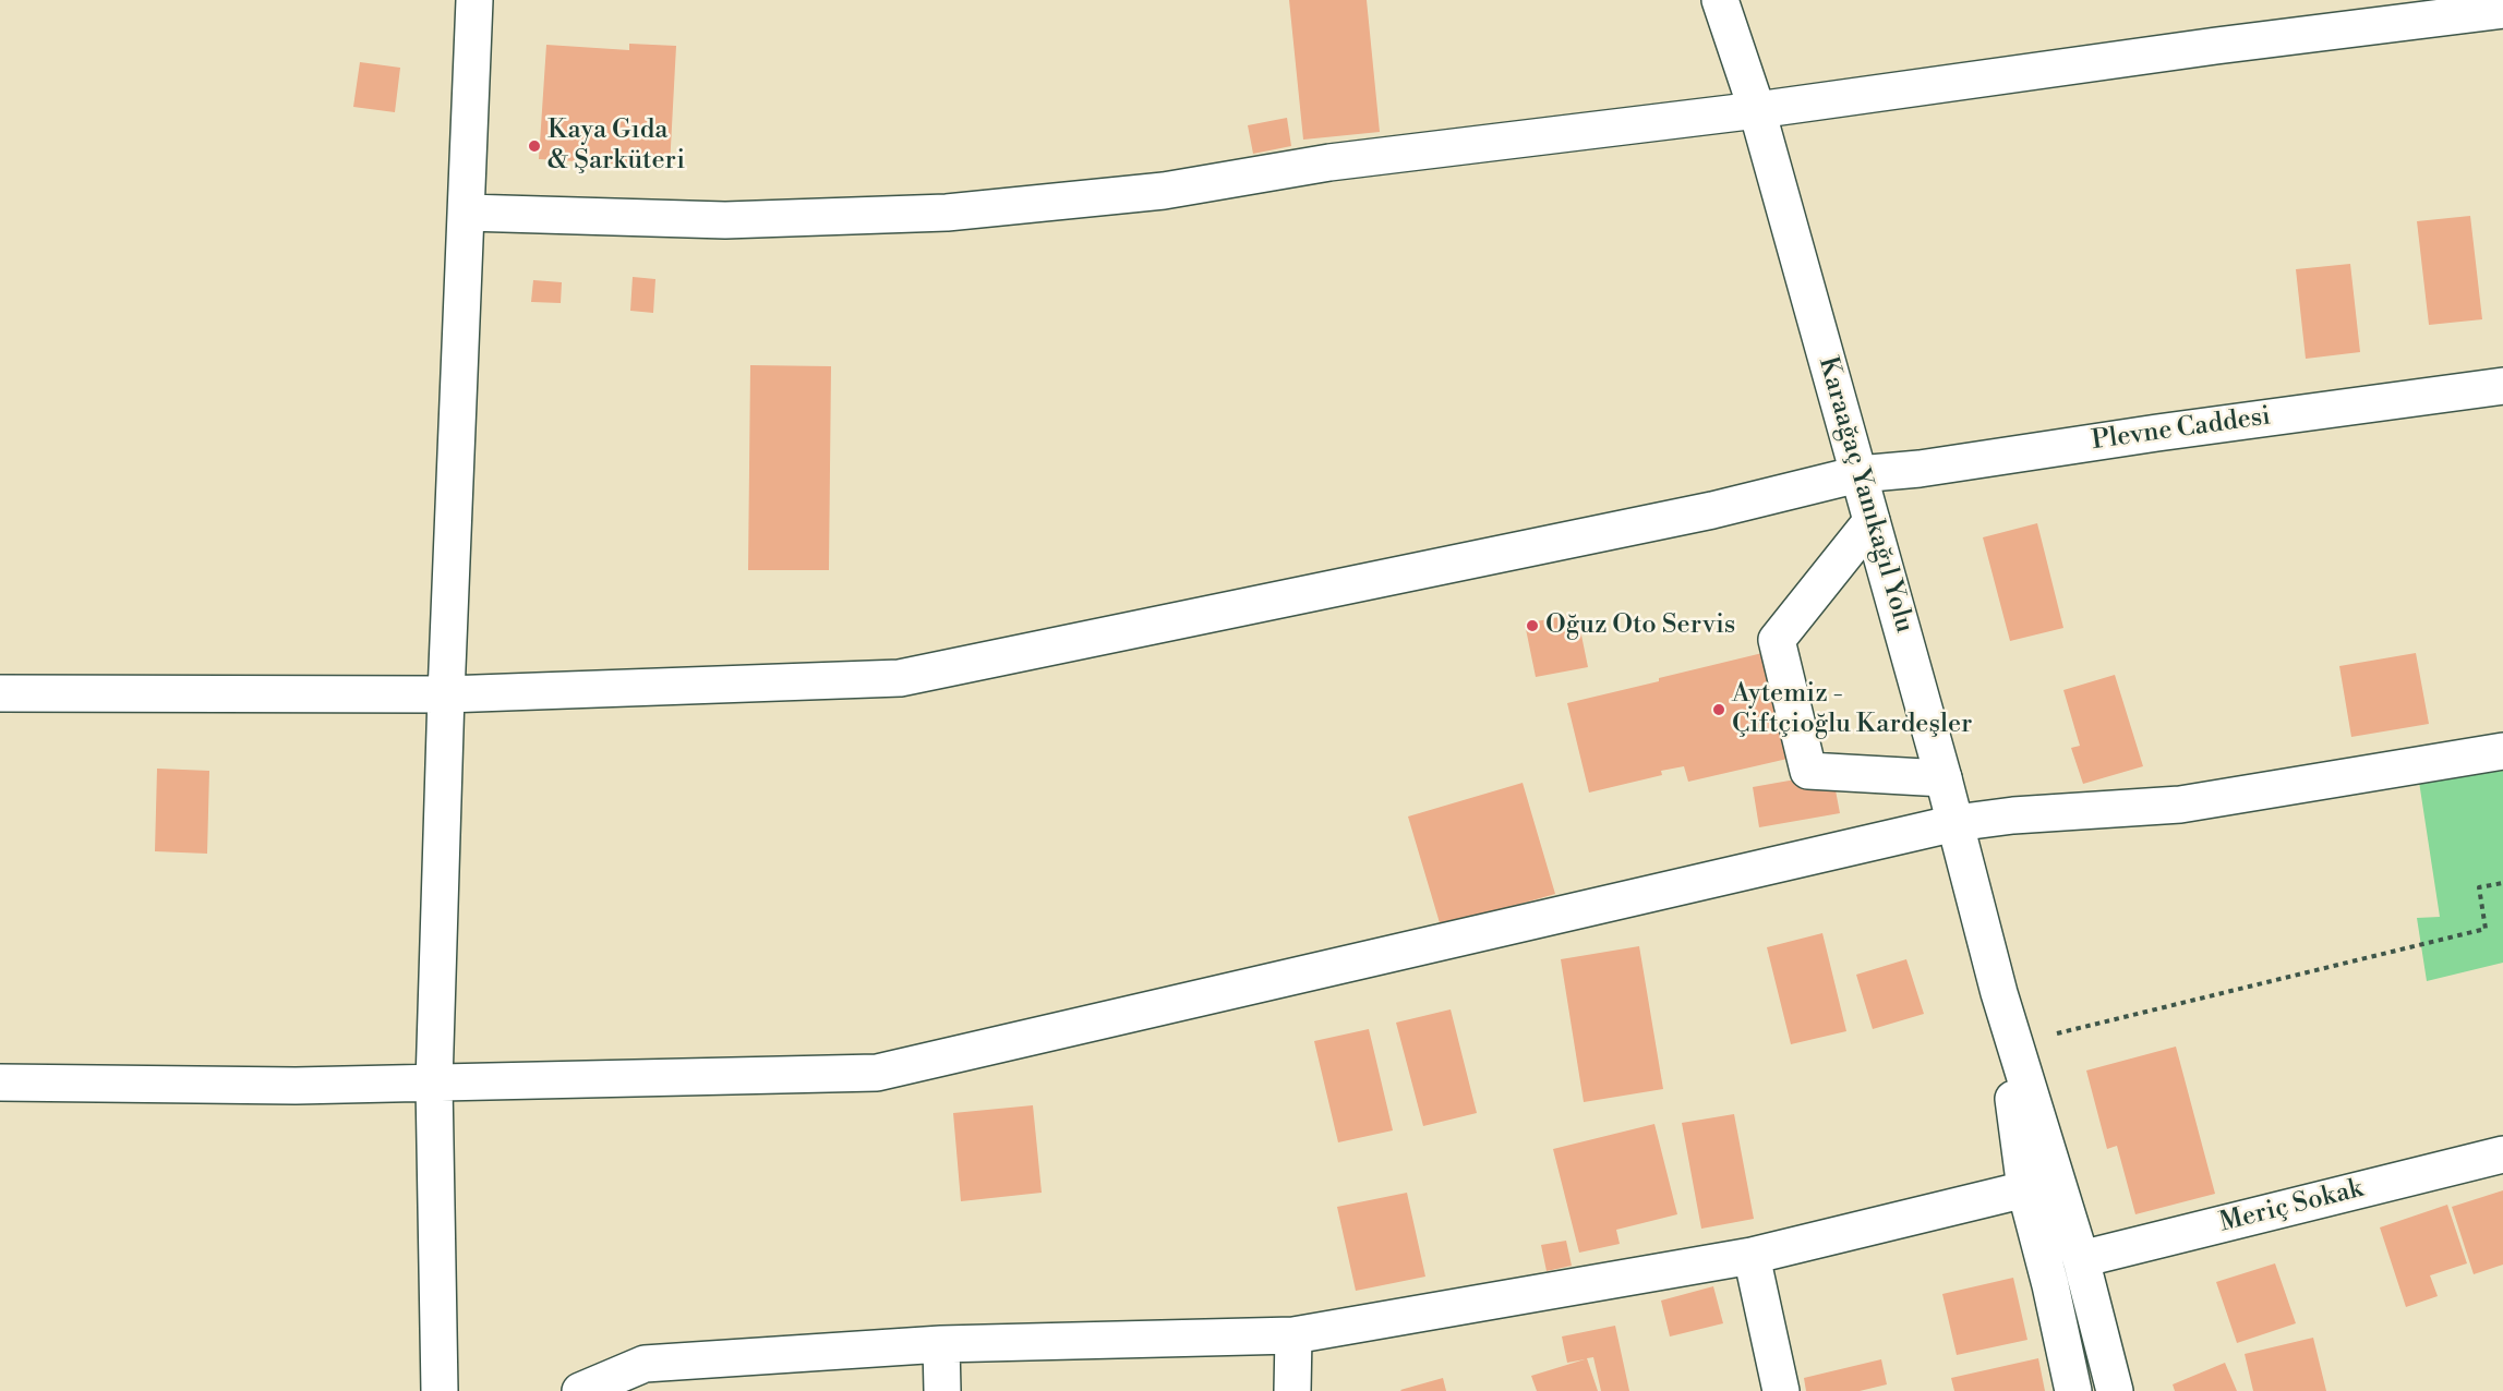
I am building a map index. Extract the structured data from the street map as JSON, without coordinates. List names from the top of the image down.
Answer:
{
  "streets": {
    "street": ["Plevne Caddesi", "Karaağaç Yanıkağıl Yolu", "Meriç Sokak"]
  },
  "crossings": [
    ["Plevne Caddesi", "Karaağaç Yanıkağıl Yolu"]
  ],
  "places": ["Kaya Gıda & Şarküteri", "Oğuz Oto Servis", "Aytemiz - Çiftçioğlu Kardeşler"]
}
